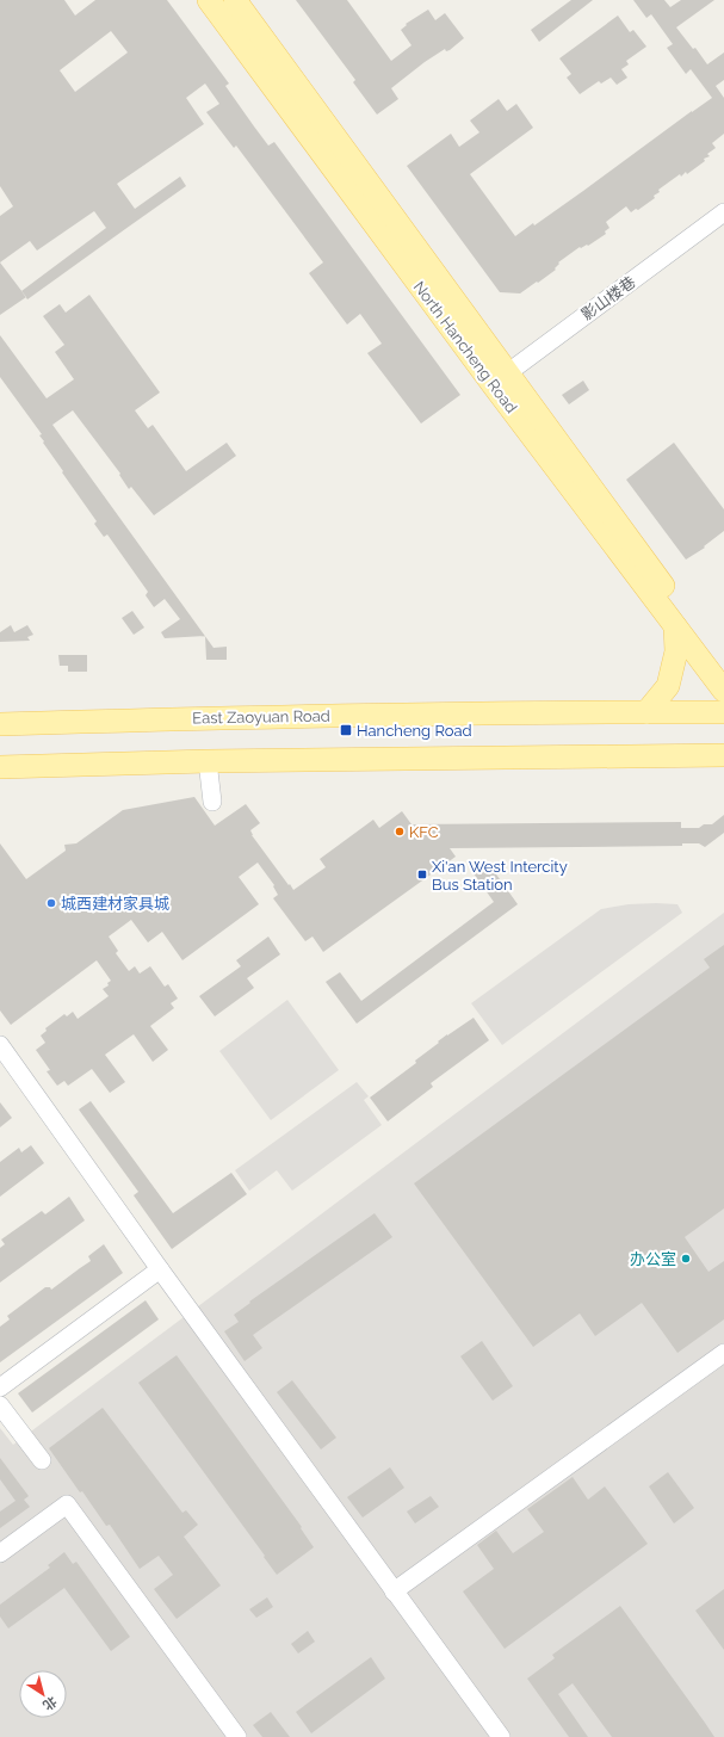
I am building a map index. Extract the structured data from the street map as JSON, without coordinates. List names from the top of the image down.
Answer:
{
  "streets": {
    "main road": ["North Hancheng Road", "East Zaoyuan Road"],
    "street": ["影山楼巷"]
  },
  "crossings": [
    ["影山楼巷", "North Hancheng Road"]
  ],
  "places": {
    "transit": ["Hancheng Road", "Xi'an West Intercity Bus Station"],
    "other": ["KFC", "城西建材家具城", "办公室"]
  },
  "north": "bottom right"
}
